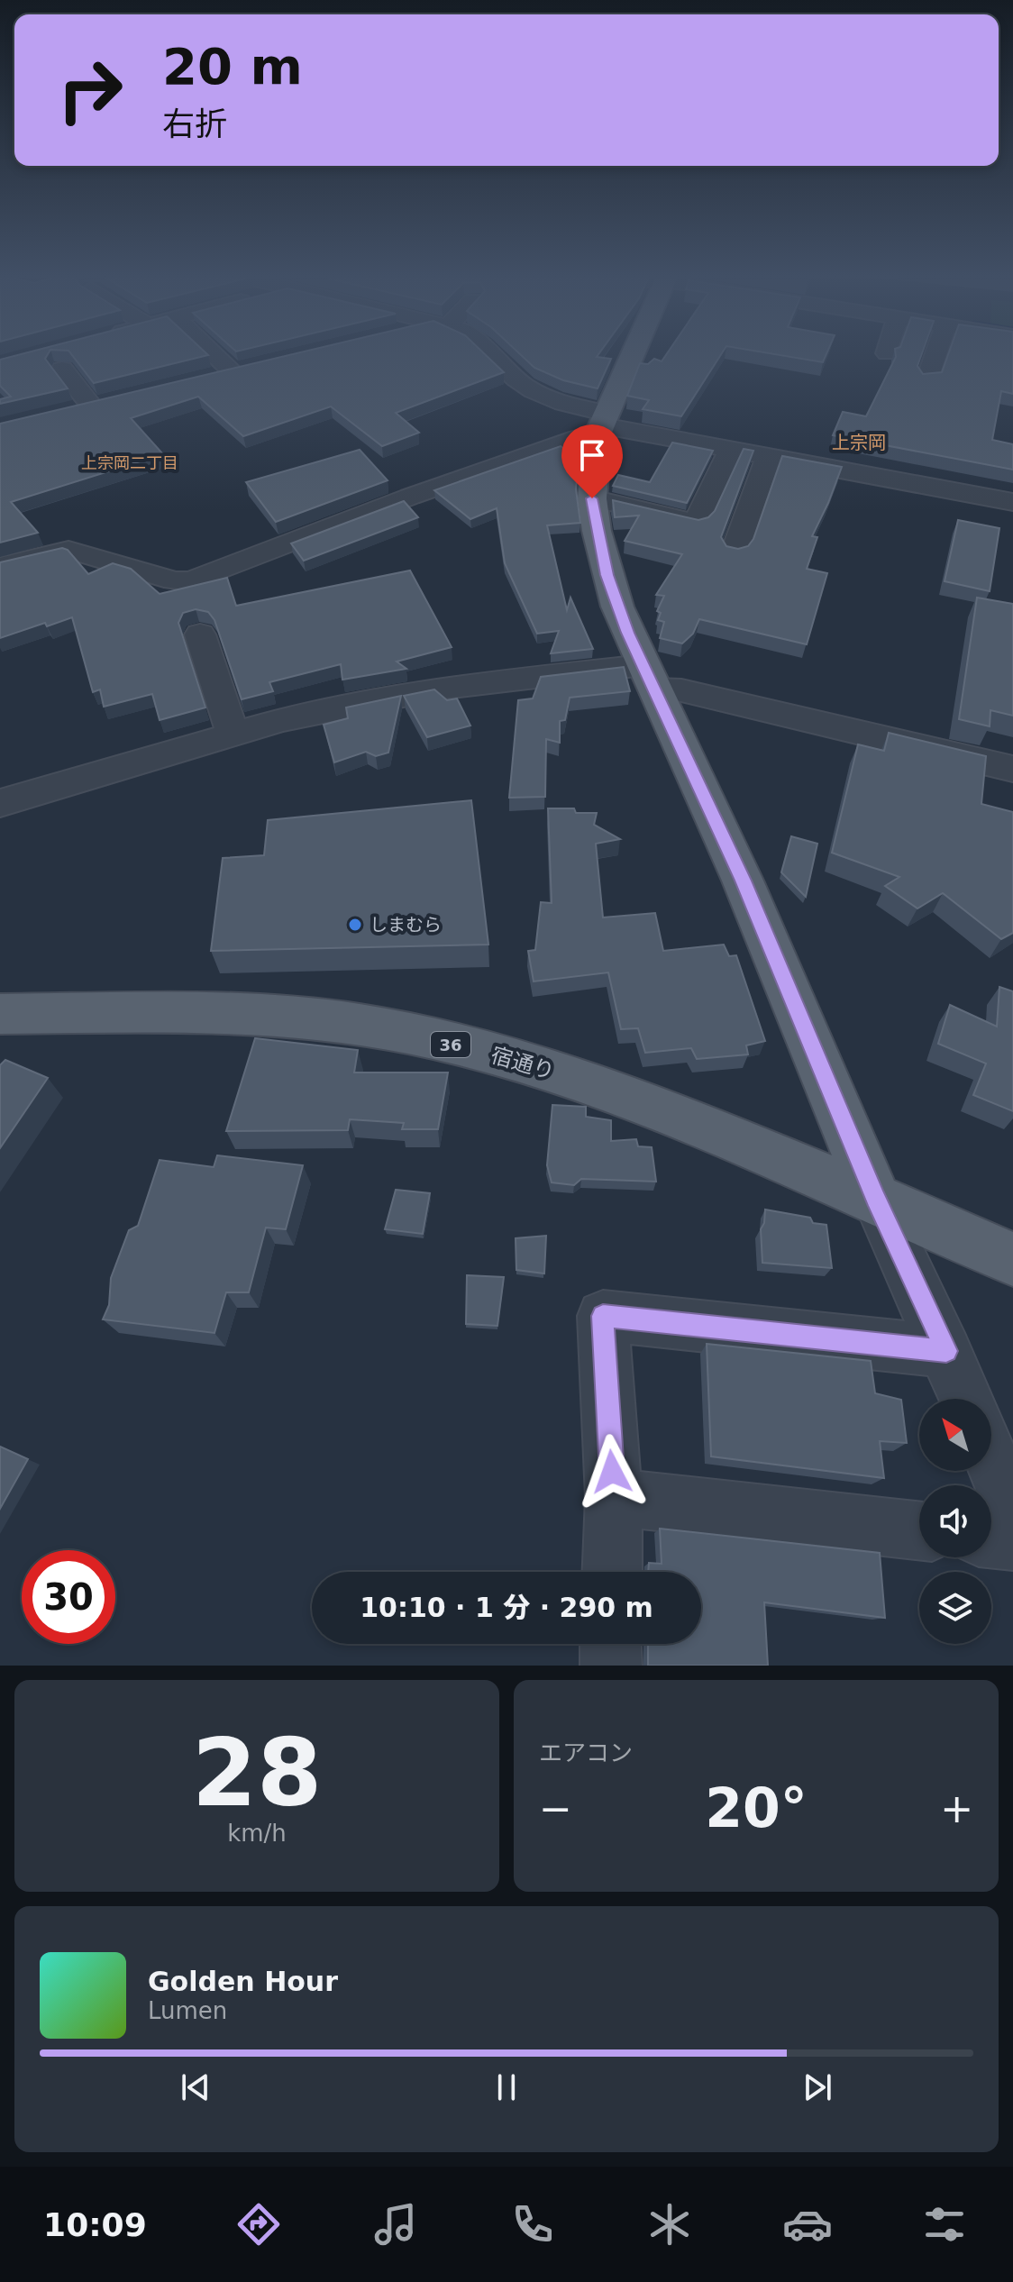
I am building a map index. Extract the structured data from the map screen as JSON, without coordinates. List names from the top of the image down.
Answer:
{
  "streets": {
    "main road": ["36", "宿通り"]
  },
  "districts": ["上宗岡", "上宗岡二丁目"],
  "places": ["しまむら"],
  "north": "top left",
  "page": {
    "turn": ["20 m", "右折"],
    "limit": "30",
    "trip": "10:10 · 1 分 · 290 m",
    "tile": [
      ["28", "km/h"],
      "エアコン"
    ],
    "heat": ["−", "20°", "+"],
    "song": ["Golden Hour", "Lumen"],
    "tabs": "10:09"
  }
}
